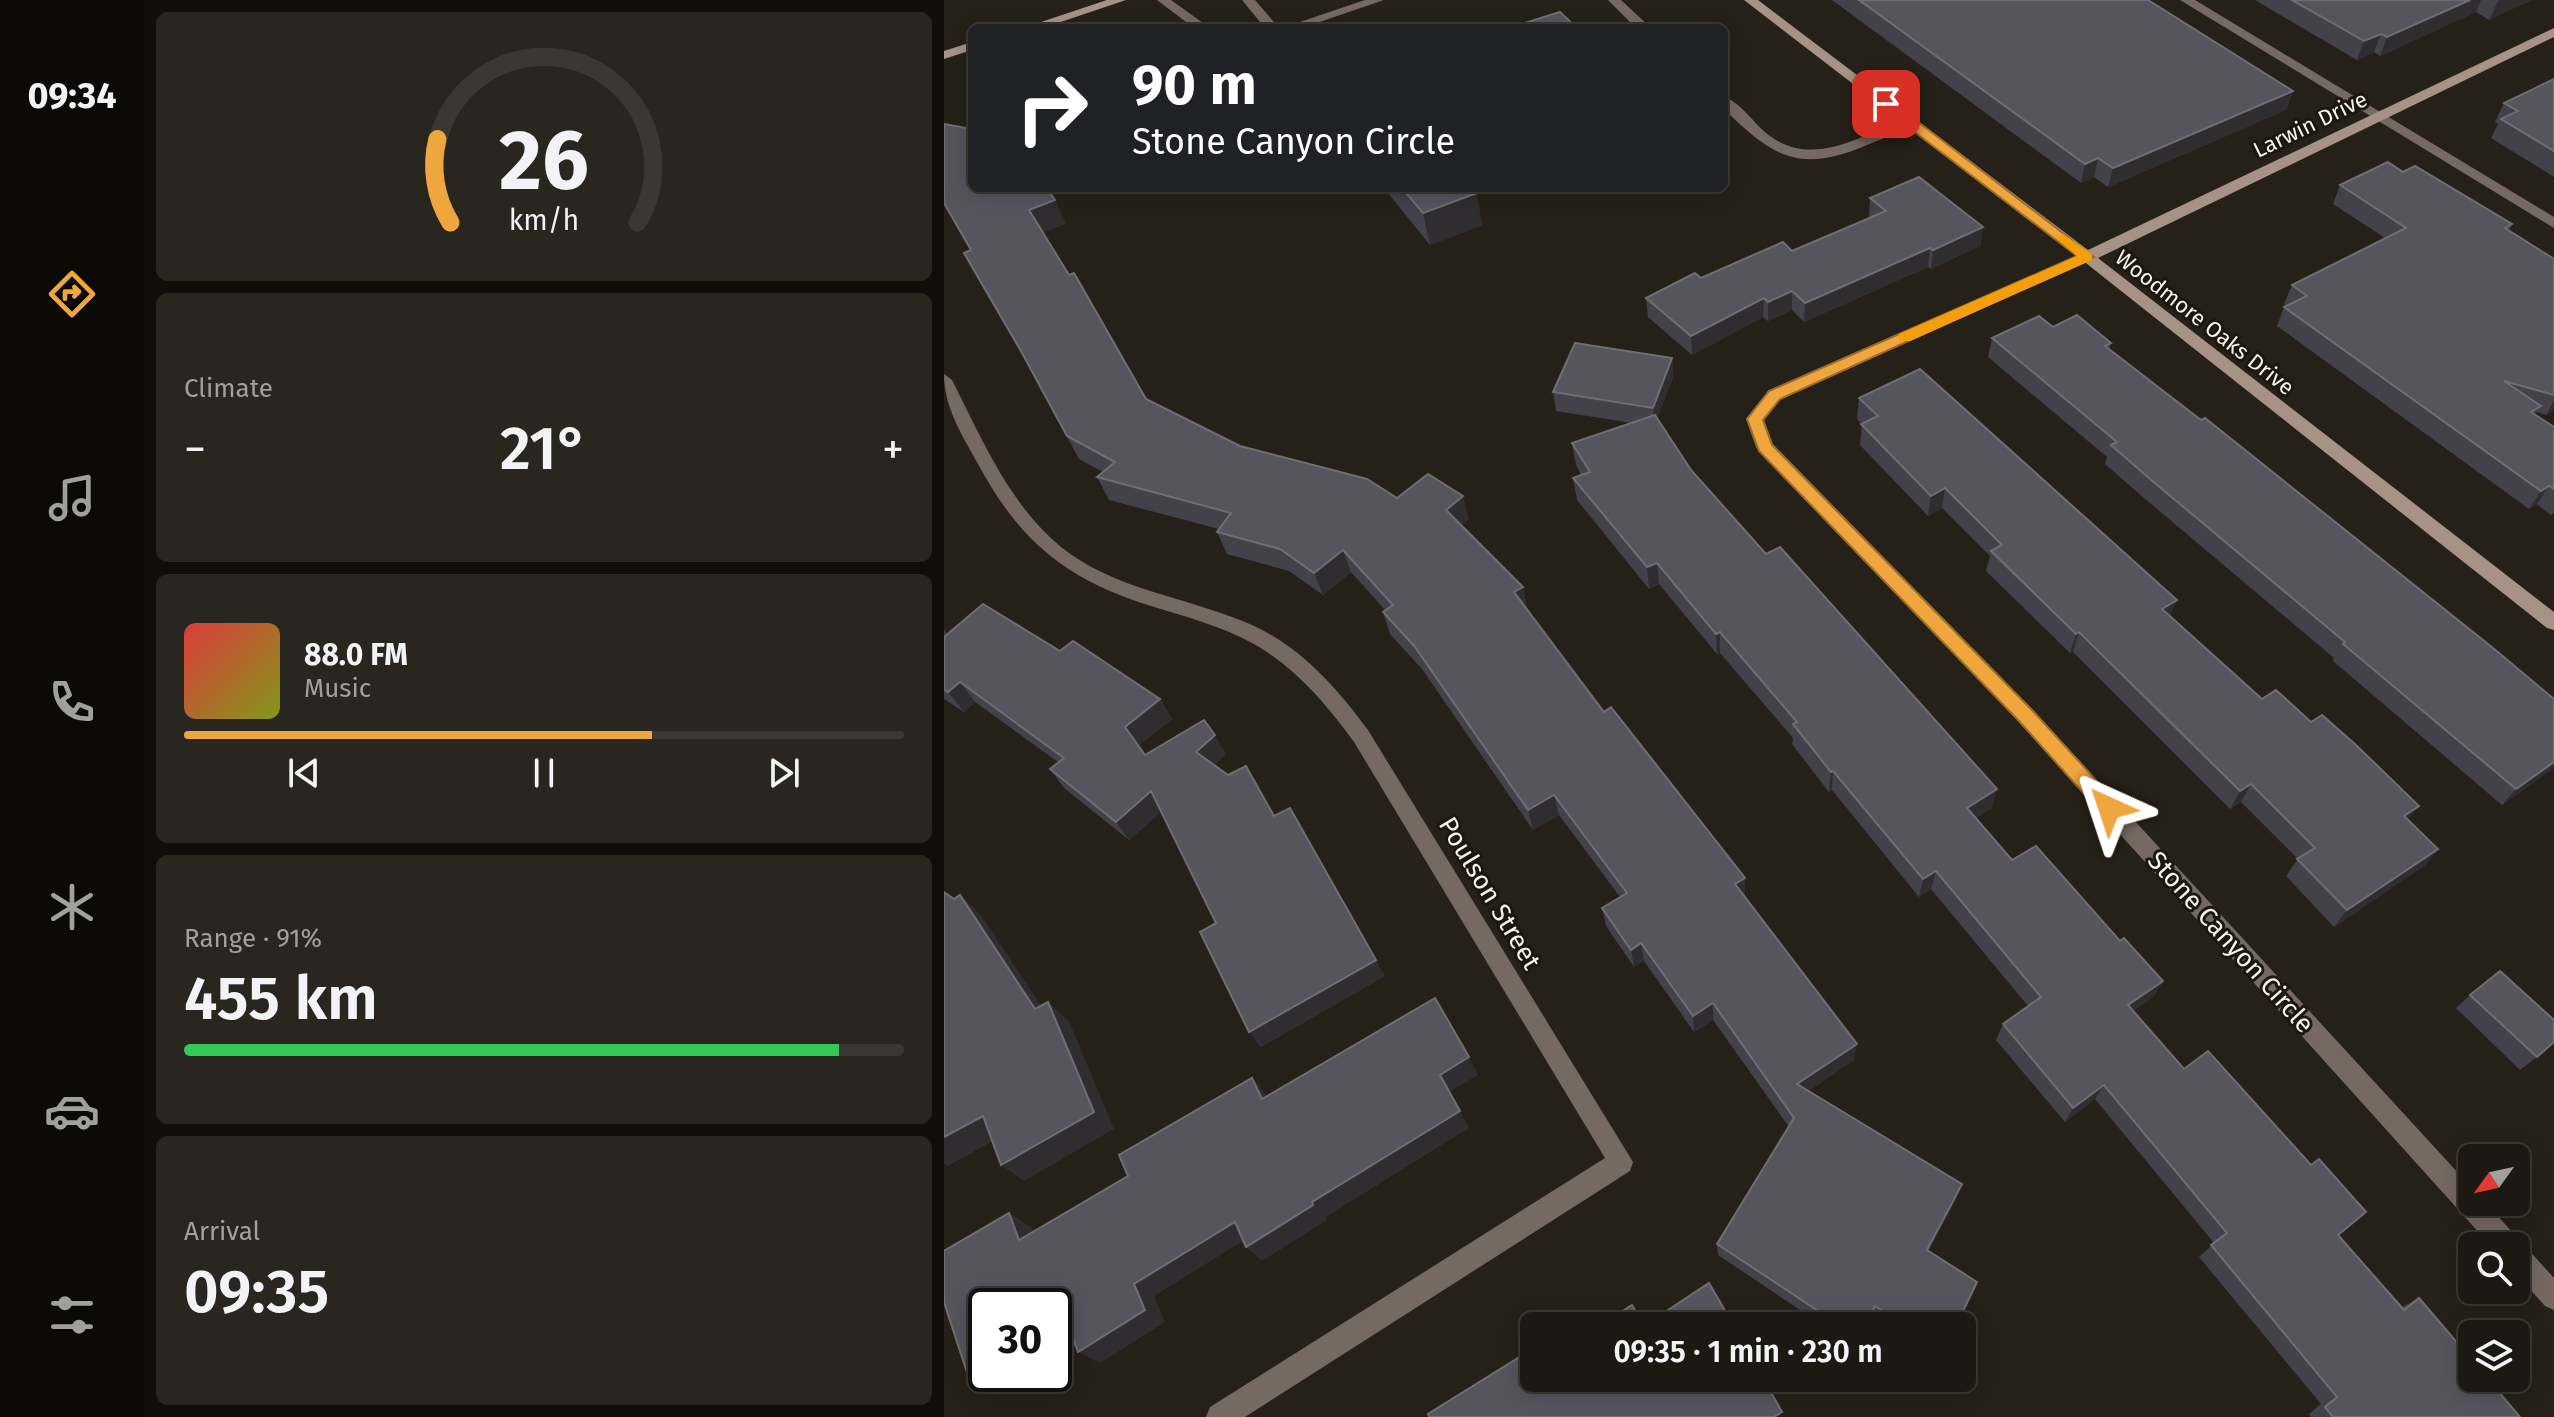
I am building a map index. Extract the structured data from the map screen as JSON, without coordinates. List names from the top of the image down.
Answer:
{
  "streets": {
    "street": [
      "Larwin Drive",
      "Woodmore Oaks Drive",
      "Poulson Street",
      "Stone Canyon Circle"
    ]
  },
  "crossings": [
    ["Larwin Drive", "Woodmore Oaks Drive"],
    ["Larwin Drive", "Stone Canyon Circle"],
    ["Woodmore Oaks Drive", "Stone Canyon Circle"]
  ],
  "north": "bottom left",
  "page": {
    "tabs": "09:34",
    "turn": ["90 m", "Stone Canyon Circle"],
    "tile": [
      "Climate",
      ["Range · 91%", "455 km"],
      ["Arrival", "09:35"]
    ],
    "heat": ["−", "21°", "+"],
    "song": ["88.0 FM", "Music"],
    "limit": "30",
    "trip": "09:35 · 1 min · 230 m",
    "gauge": ["26", "km/h"]
  }
}
